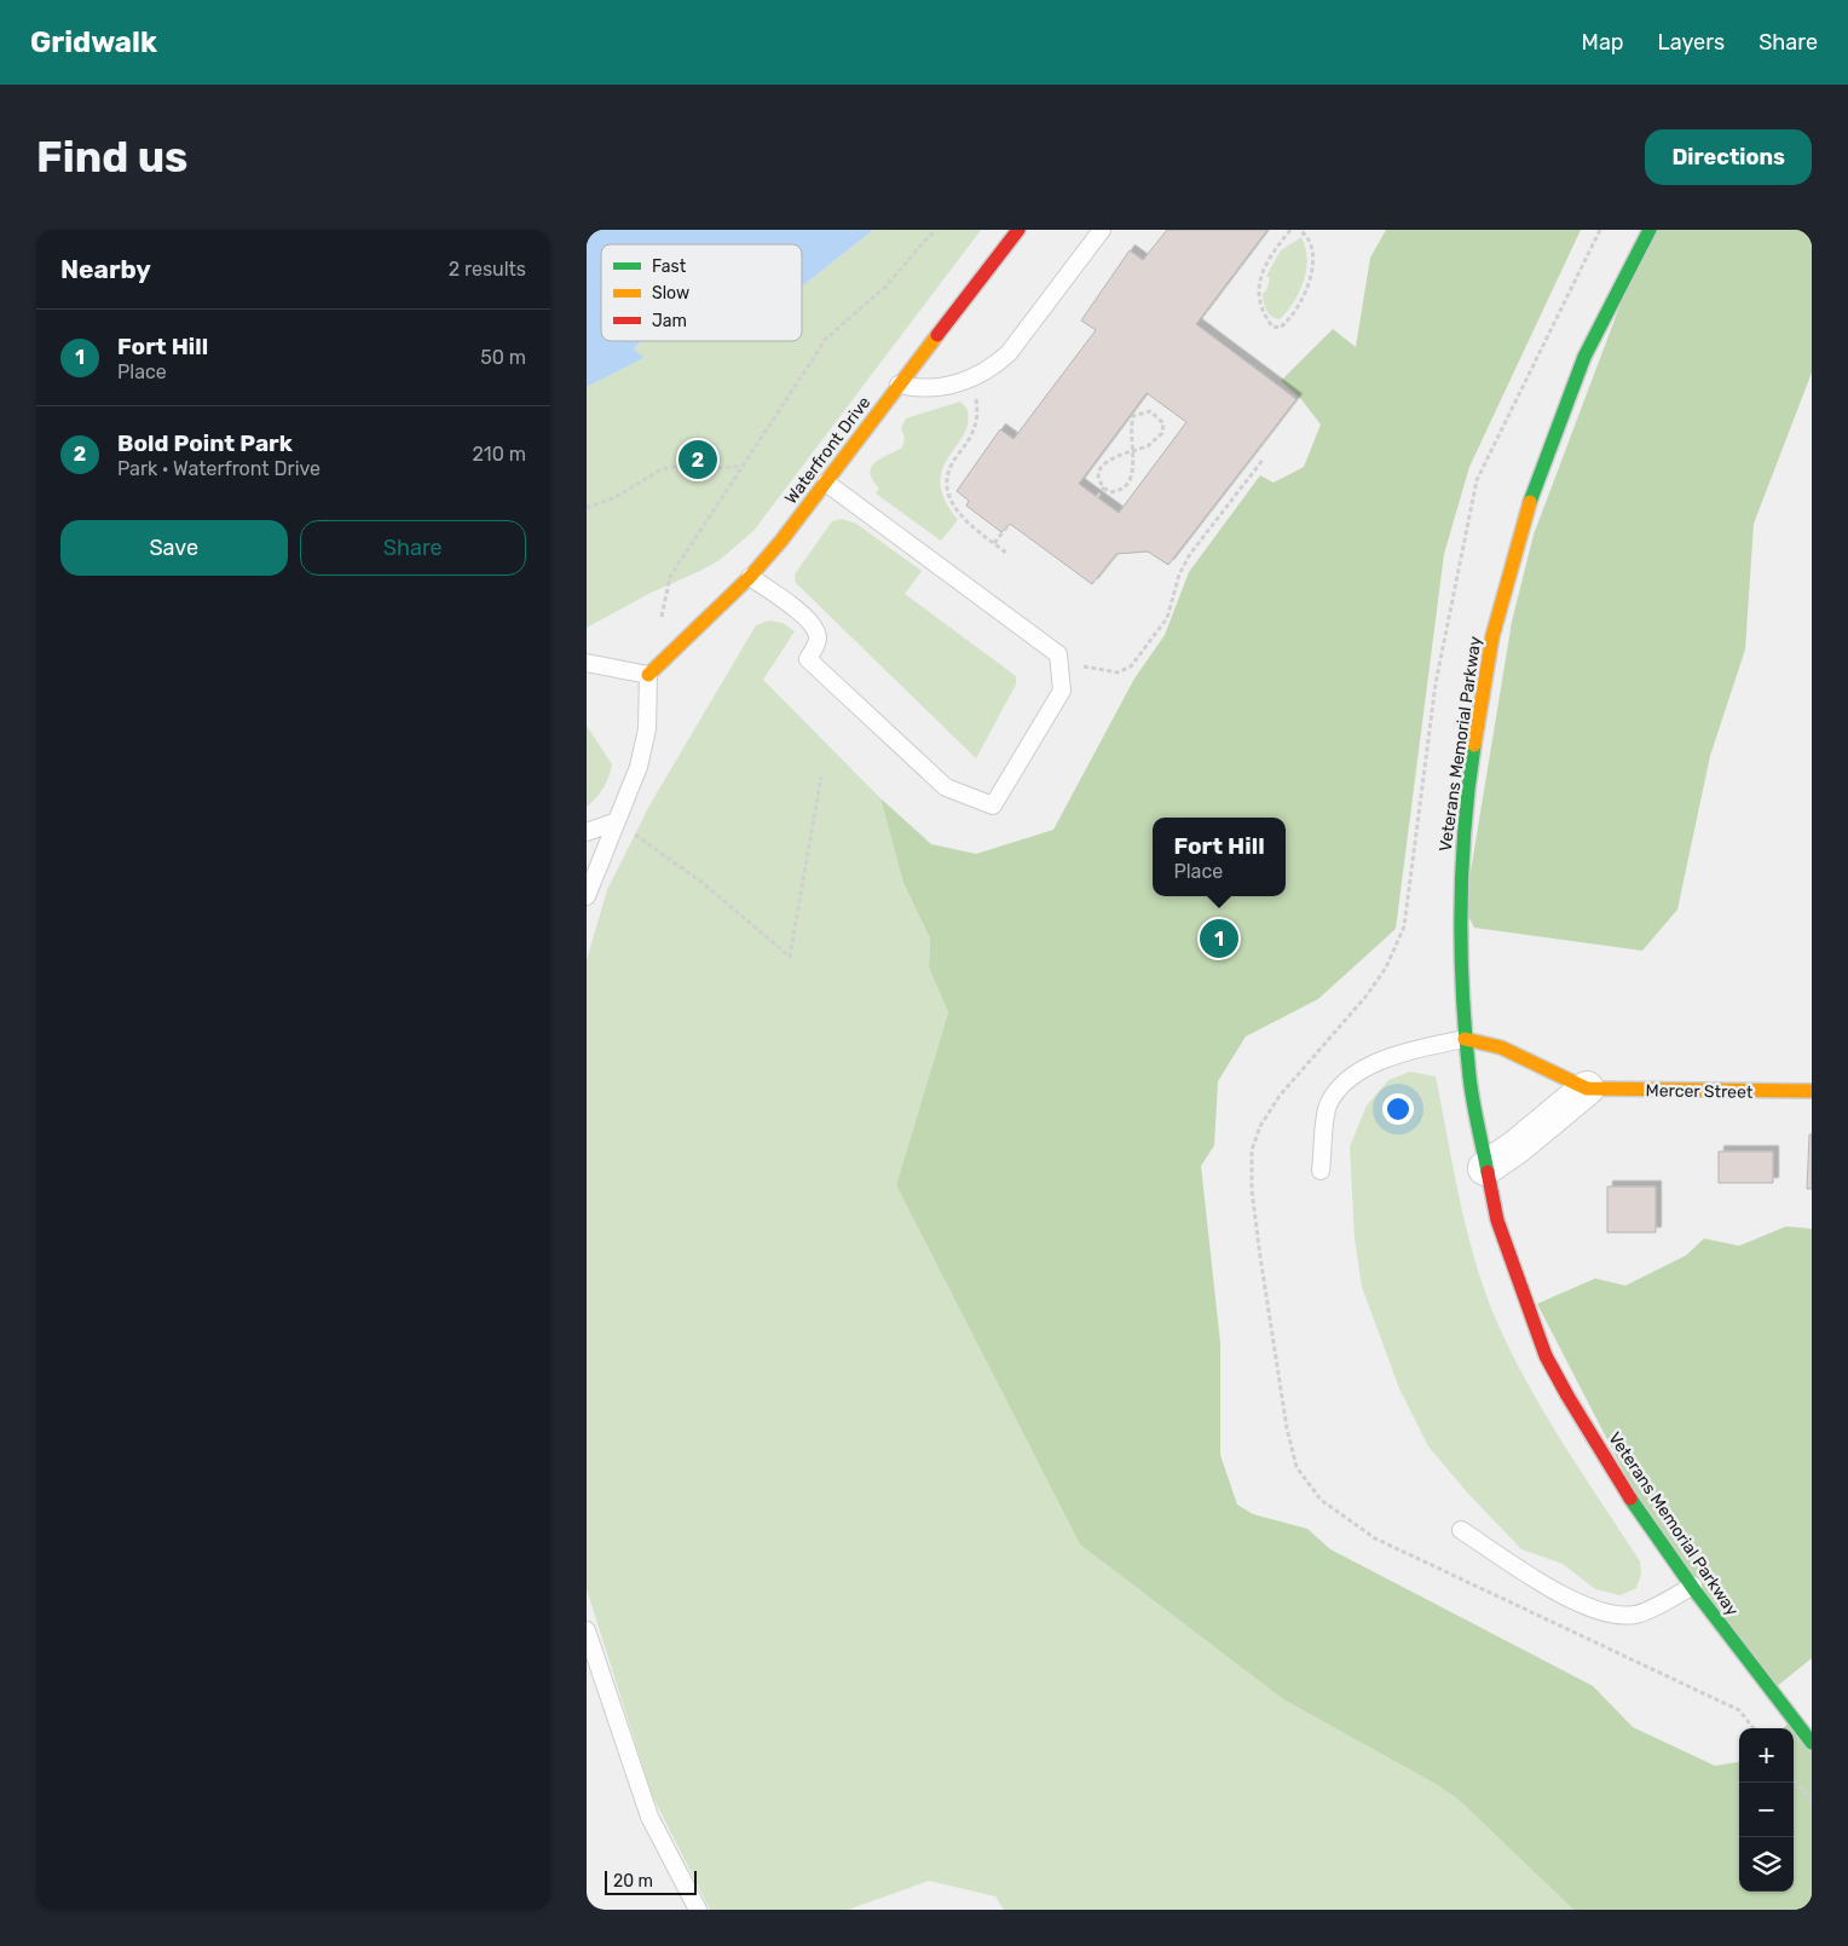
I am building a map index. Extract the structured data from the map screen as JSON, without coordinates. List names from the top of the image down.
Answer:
{
  "streets": {
    "main road": ["Waterfront Drive", "Veterans Memorial Parkway", "Mercer Street"]
  },
  "crossings": [
    ["Veterans Memorial Parkway", "Mercer Street"]
  ],
  "legend": ["Fast", "Slow", "Jam"],
  "scale_bar": "20 m",
  "page": {
    "header": "Gridwalk",
    "nav": ["Map", "Layers", "Share"],
    "buttons": [
      "Directions",
      ["Save", "Share"]
    ],
    "title": "Find us",
    "heading": ["Nearby", "2 results"],
    "list": [
      {
        "mark": "1",
        "name": "Fort Hill",
        "note": "Place",
        "value": "50 m"
      },
      {
        "mark": "2",
        "name": "Bold Point Park",
        "note": "Park · Waterfront Drive",
        "value": "210 m"
      }
    ],
    "pins": ["2", "1"],
    "popup": ["Fort Hill", "Place"],
    "map_buttons": ["+", "−"],
    "scale": "20 m"
  }
}
